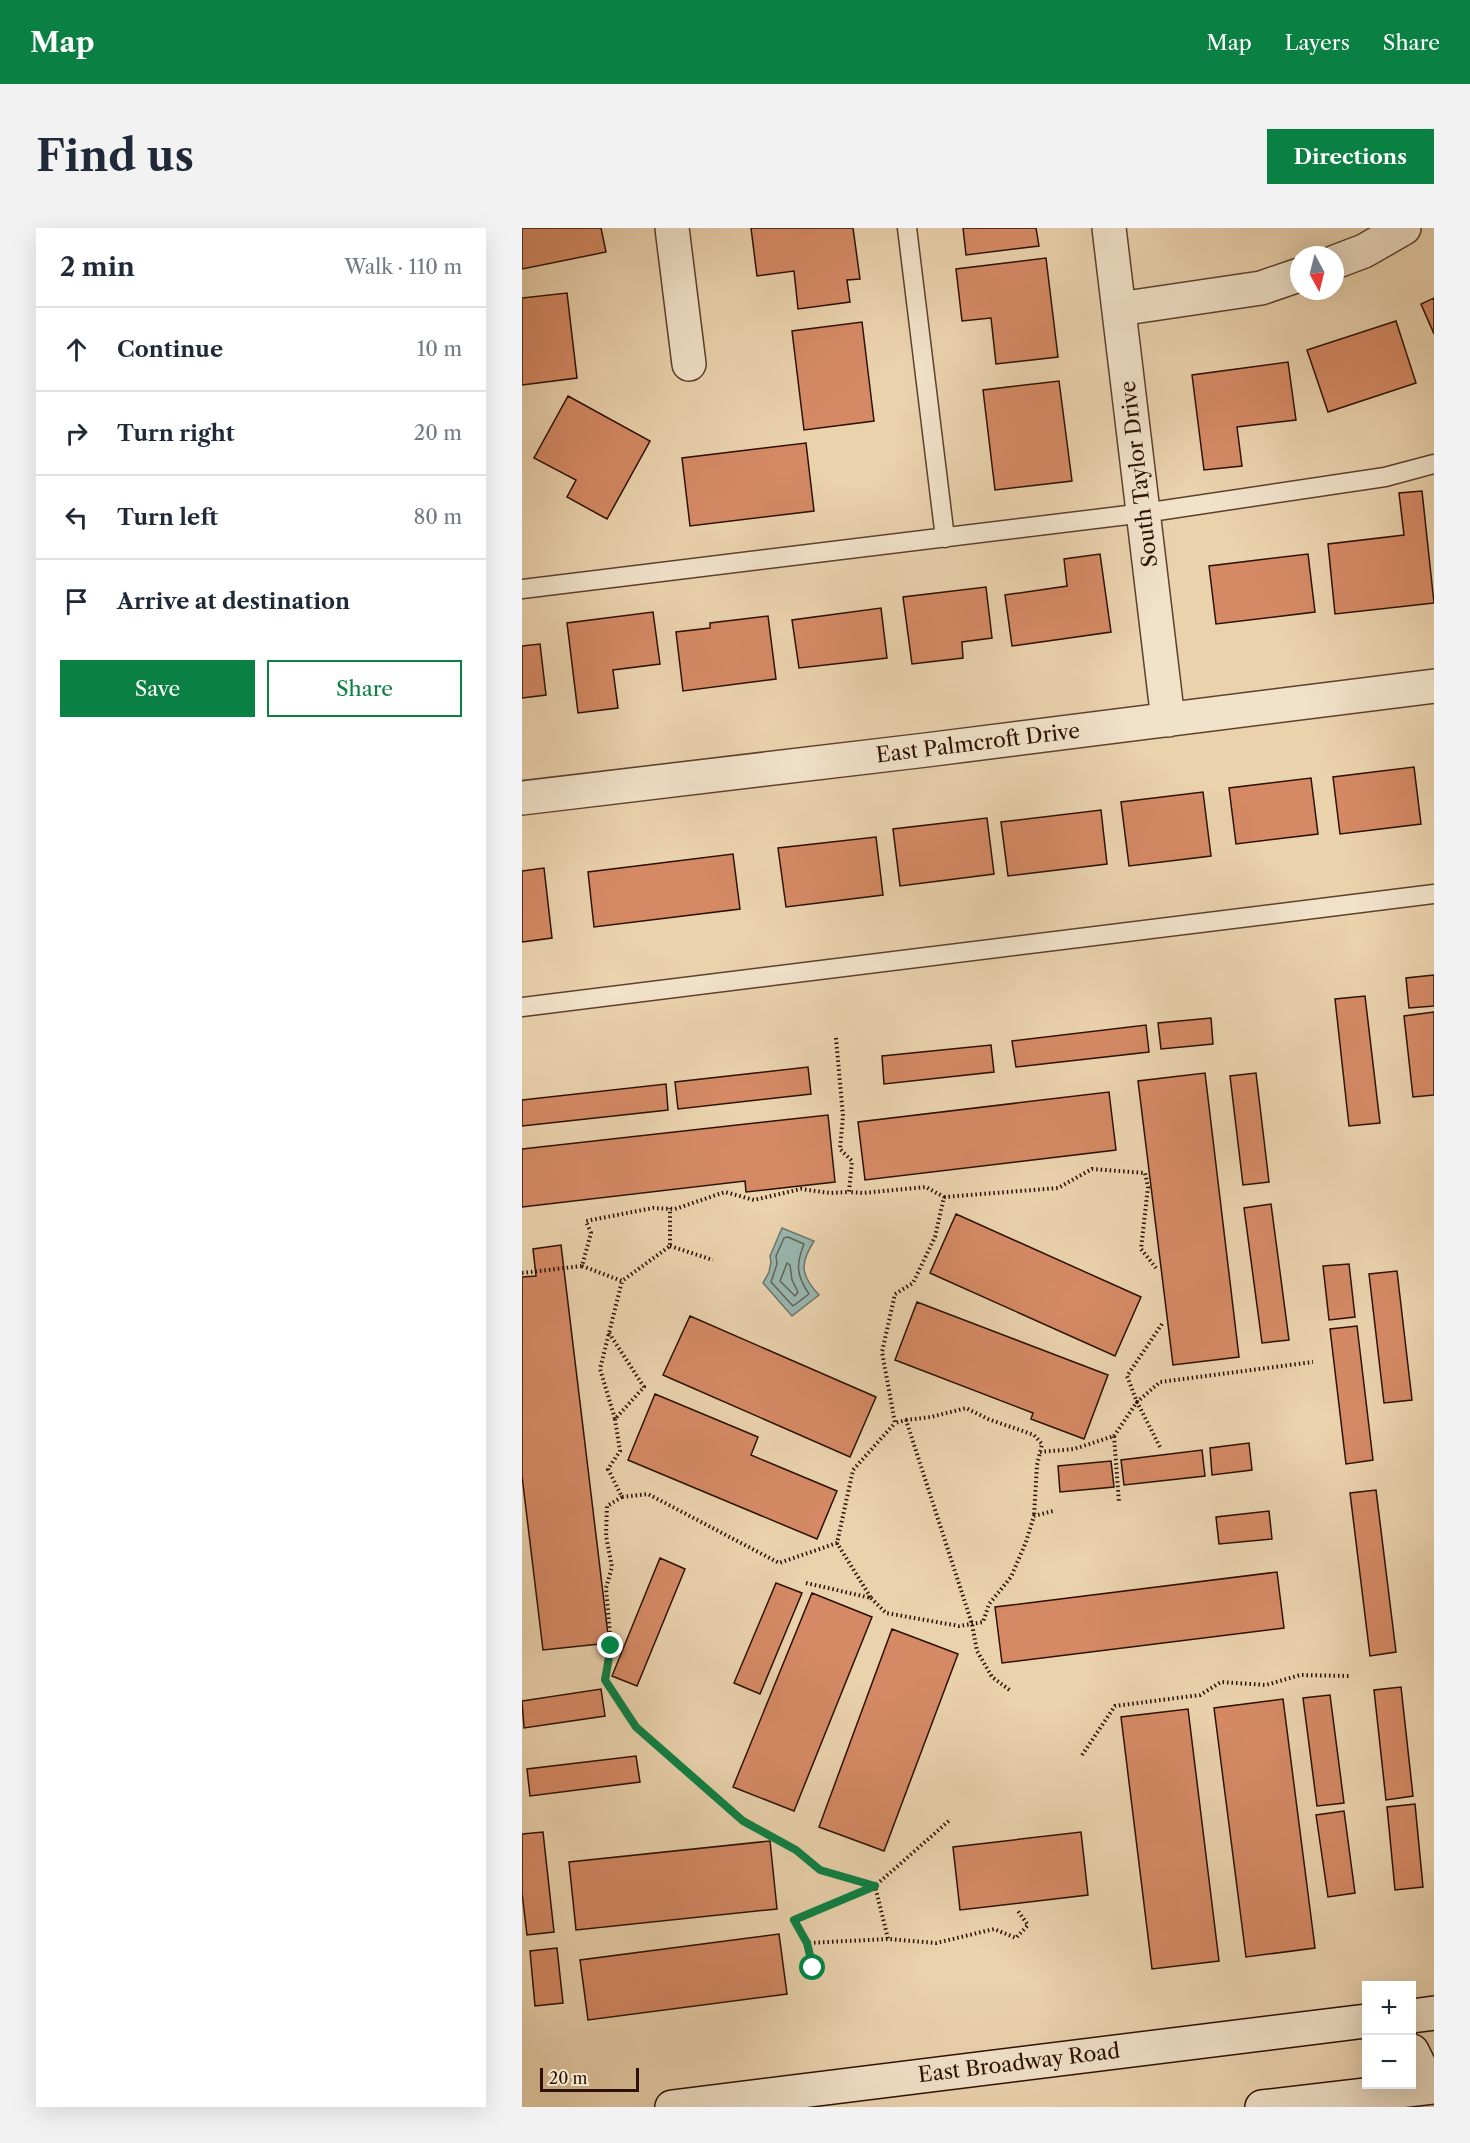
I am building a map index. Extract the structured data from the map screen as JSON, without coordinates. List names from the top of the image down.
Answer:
{
  "streets": {
    "street": ["South Taylor Drive", "East Palmcroft Drive", "East Broadway Road"]
  },
  "crossings": [
    ["South Taylor Drive", "East Palmcroft Drive"]
  ],
  "scale_bar": "20 m",
  "north": "bottom",
  "page": {
    "header": "Map",
    "nav": ["Map", "Layers", "Share"],
    "buttons": [
      "Directions",
      ["Save", "Share"]
    ],
    "title": "Find us",
    "heading": ["2 min", "Walk · 110 m"],
    "list": [
      ["Continue", "10 m"],
      ["Turn right", "20 m"],
      ["Turn left", "80 m"],
      "Arrive at destination"
    ],
    "map_buttons": ["+", "−"],
    "scale": "20 m"
  }
}
